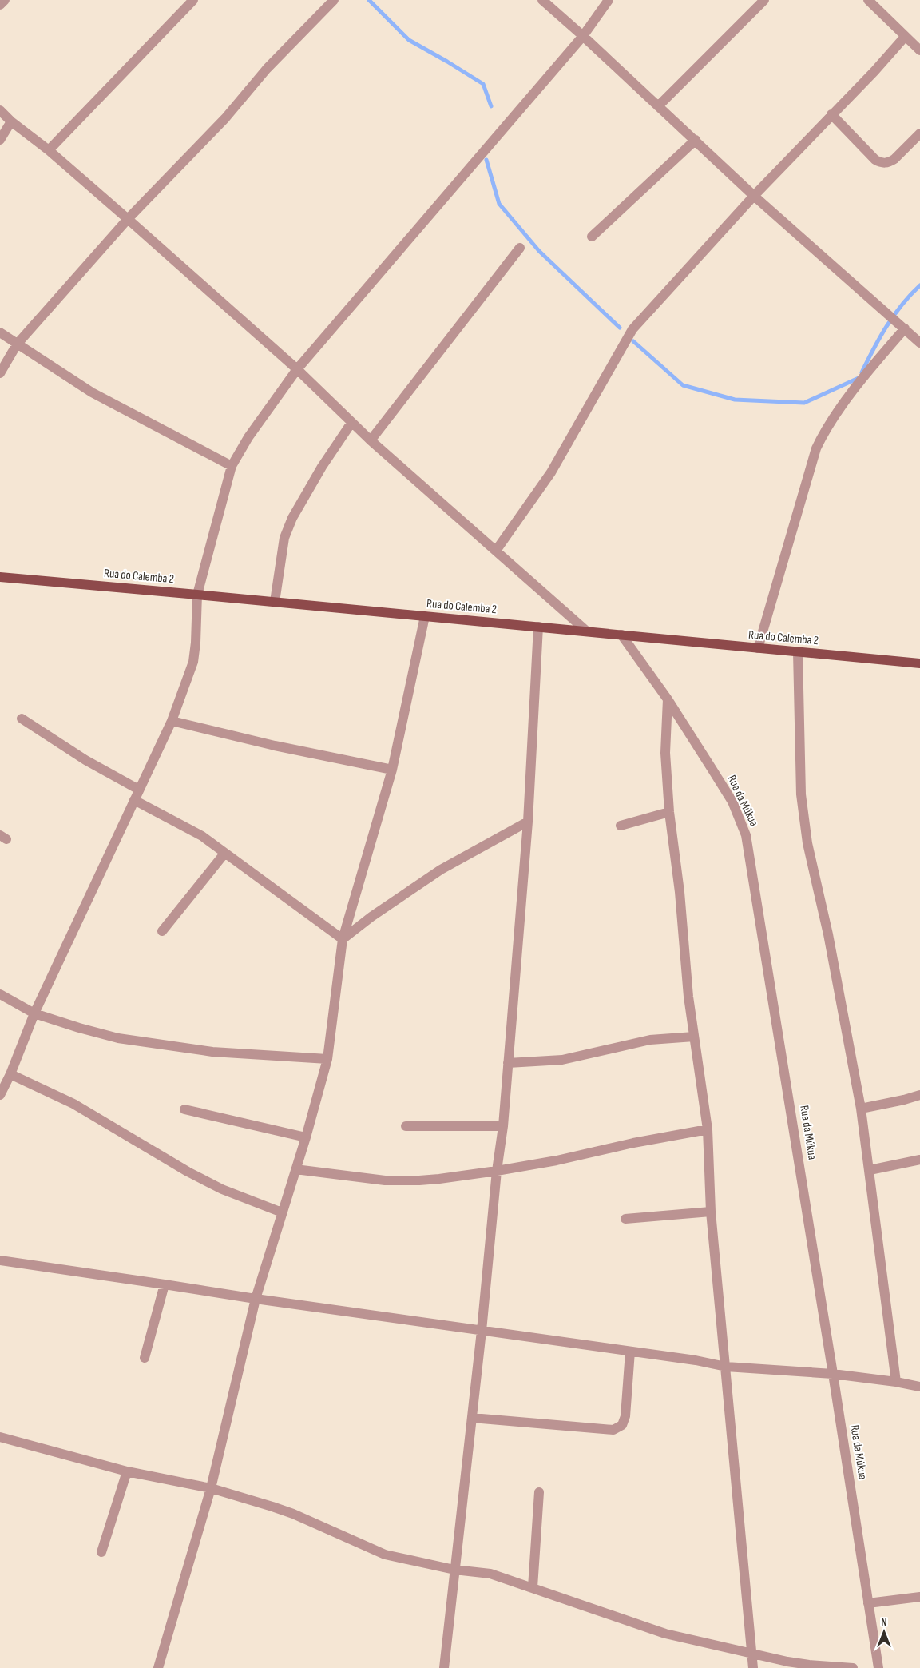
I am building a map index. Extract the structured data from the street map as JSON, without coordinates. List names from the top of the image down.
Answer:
{
  "streets": {
    "main road": ["Rua do Calemba 2"],
    "street": ["Rua da Múkua"]
  },
  "crossings": [
    ["Rua do Calemba 2", "Rua da Múkua"]
  ],
  "north": "top"
}
